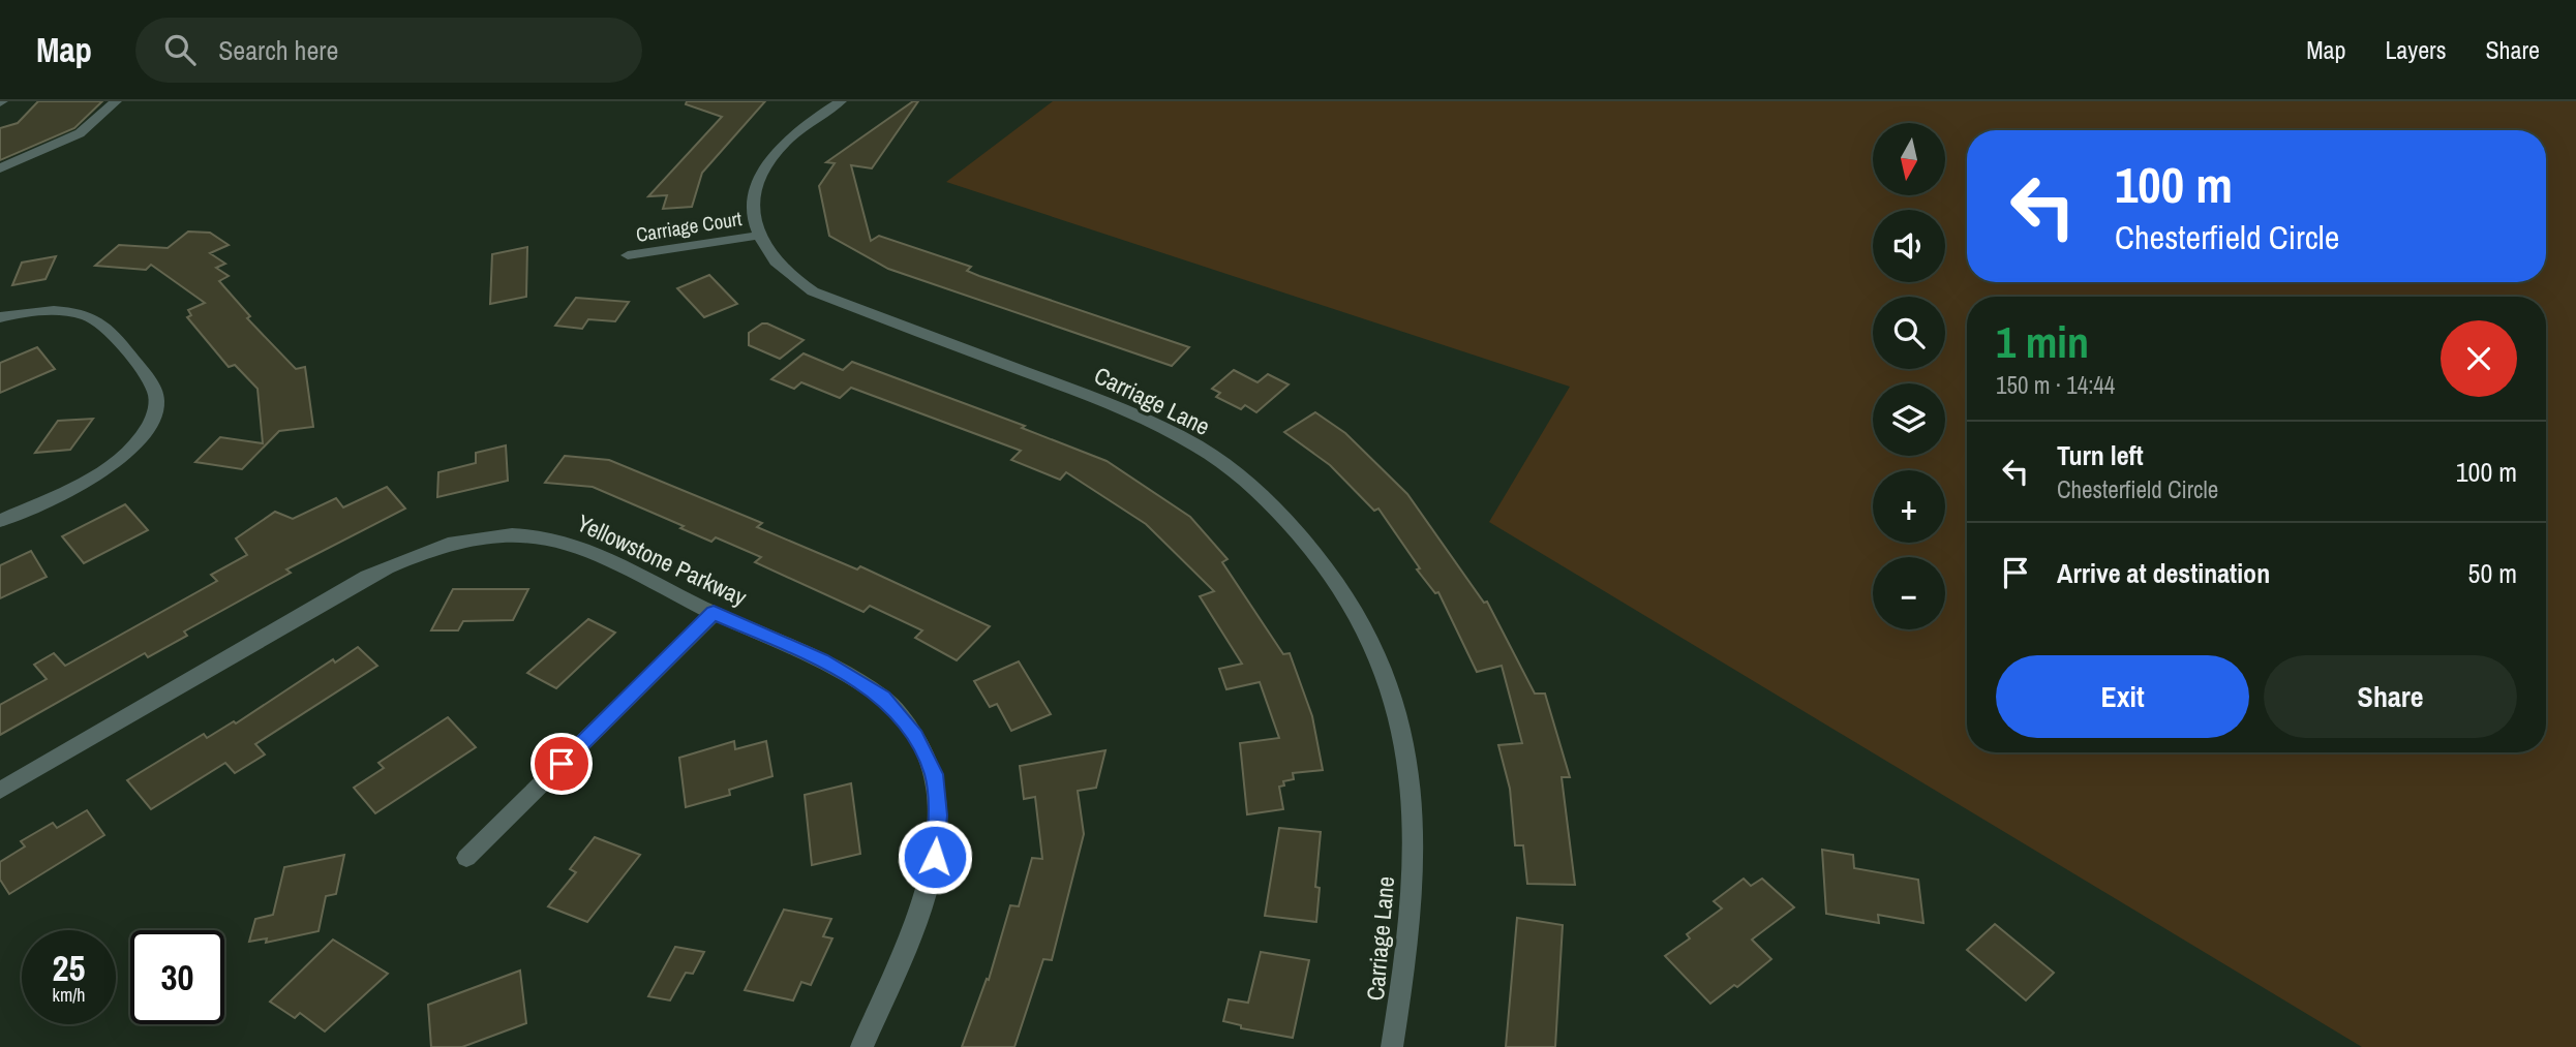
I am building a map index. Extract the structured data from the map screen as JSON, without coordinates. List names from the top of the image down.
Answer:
{
  "streets": {
    "street": ["Carriage Court", "Carriage Lane", "Yellowstone Parkway"]
  },
  "crossings": [
    ["Carriage Court", "Carriage Lane"]
  ],
  "north": "bottom",
  "page": {
    "header": "Map",
    "search": "Search here",
    "nav": ["Map", "Layers", "Share"],
    "map_buttons": ["+", "−"],
    "turn": ["100 m", "Chesterfield Circle"],
    "heading": ["1 min", "150 m · 14:44"],
    "list": [
      {
        "name": "Turn left",
        "note": "Chesterfield Circle",
        "value": "100 m"
      },
      {
        "name": "Arrive at destination",
        "value": "50 m"
      }
    ],
    "buttons": ["Exit", "Share"],
    "speed": "25 km/h",
    "limit": "30"
  }
}
